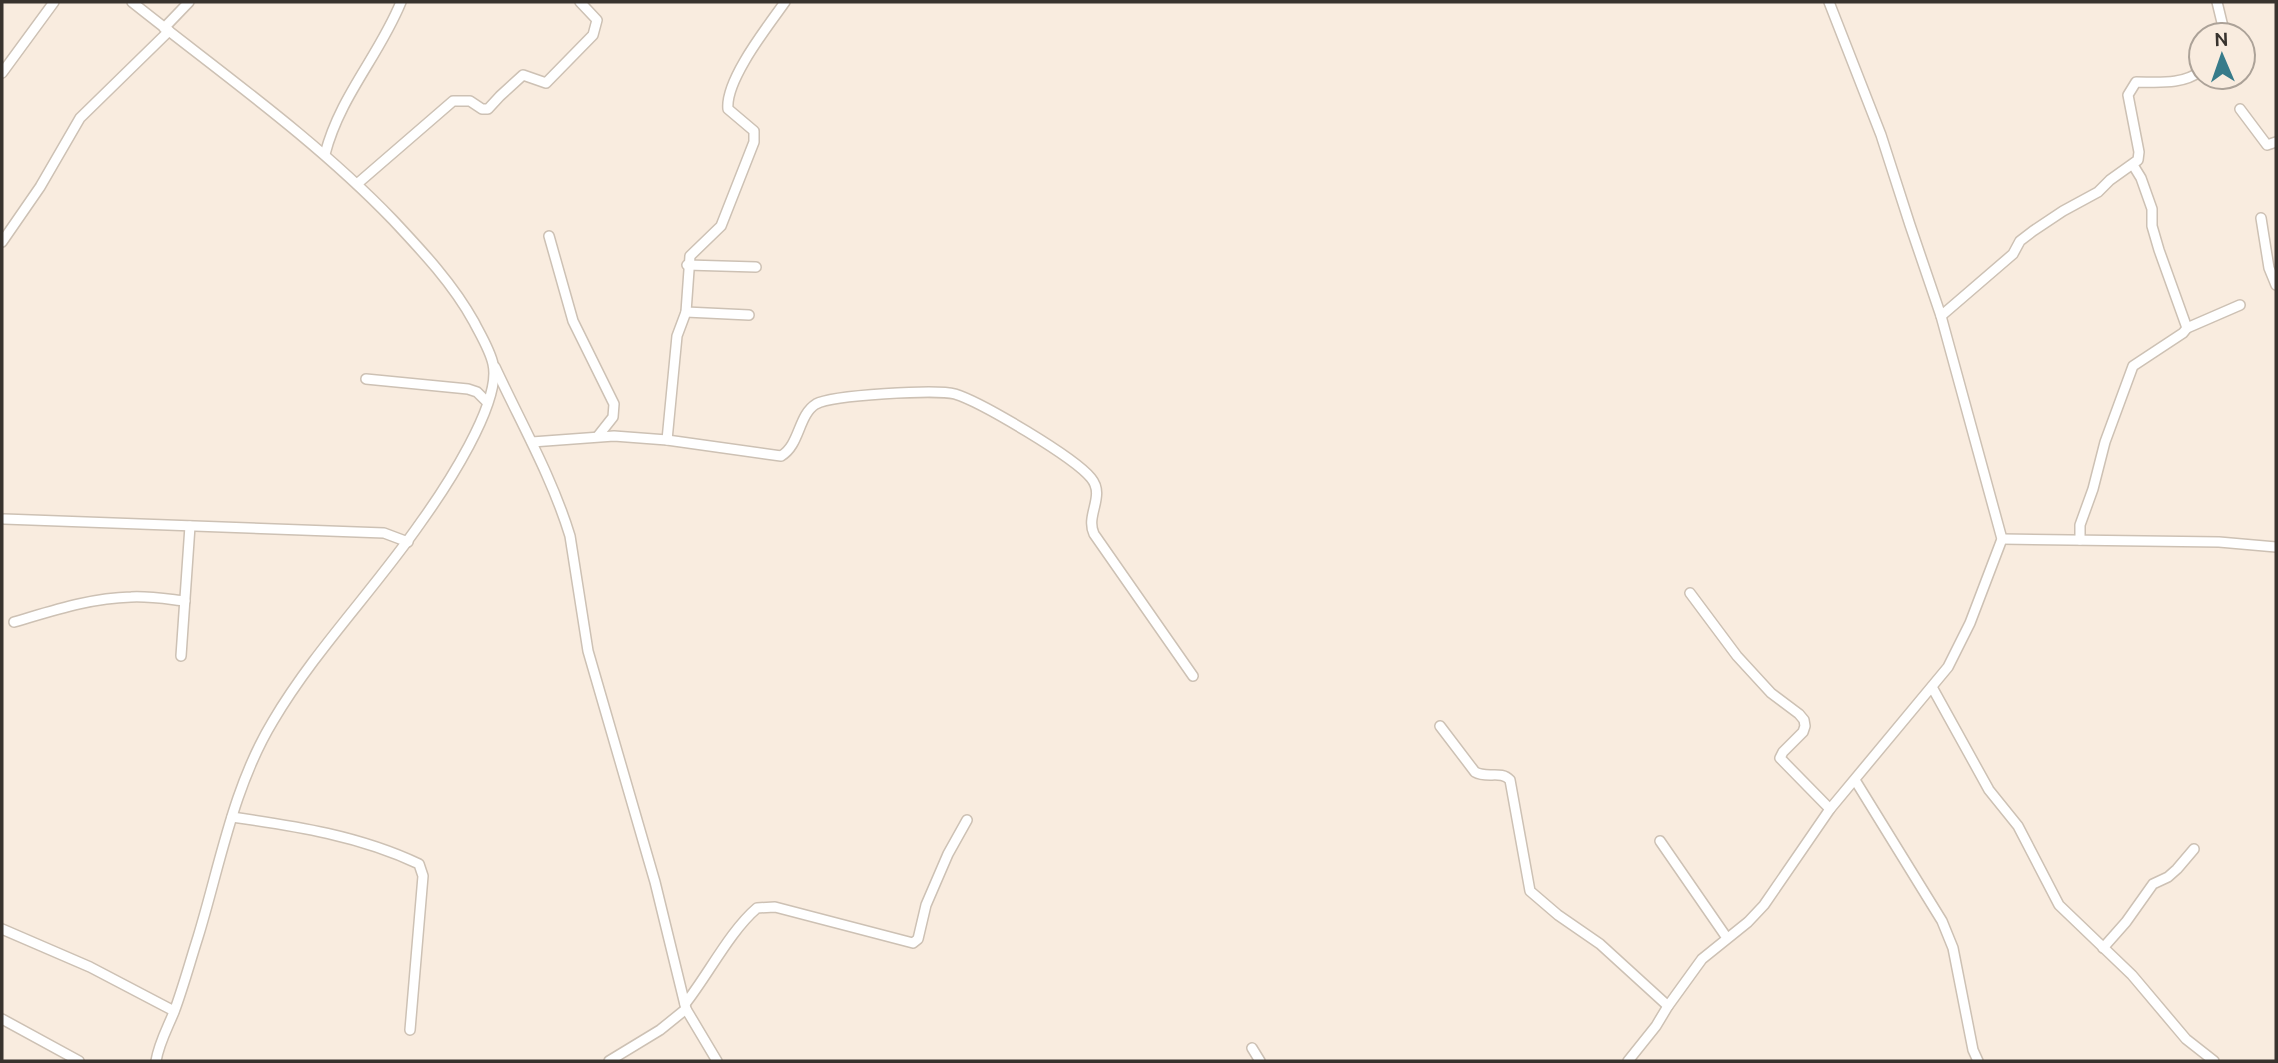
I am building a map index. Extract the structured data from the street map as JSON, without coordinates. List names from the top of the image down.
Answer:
{
  "north": "top"
}
